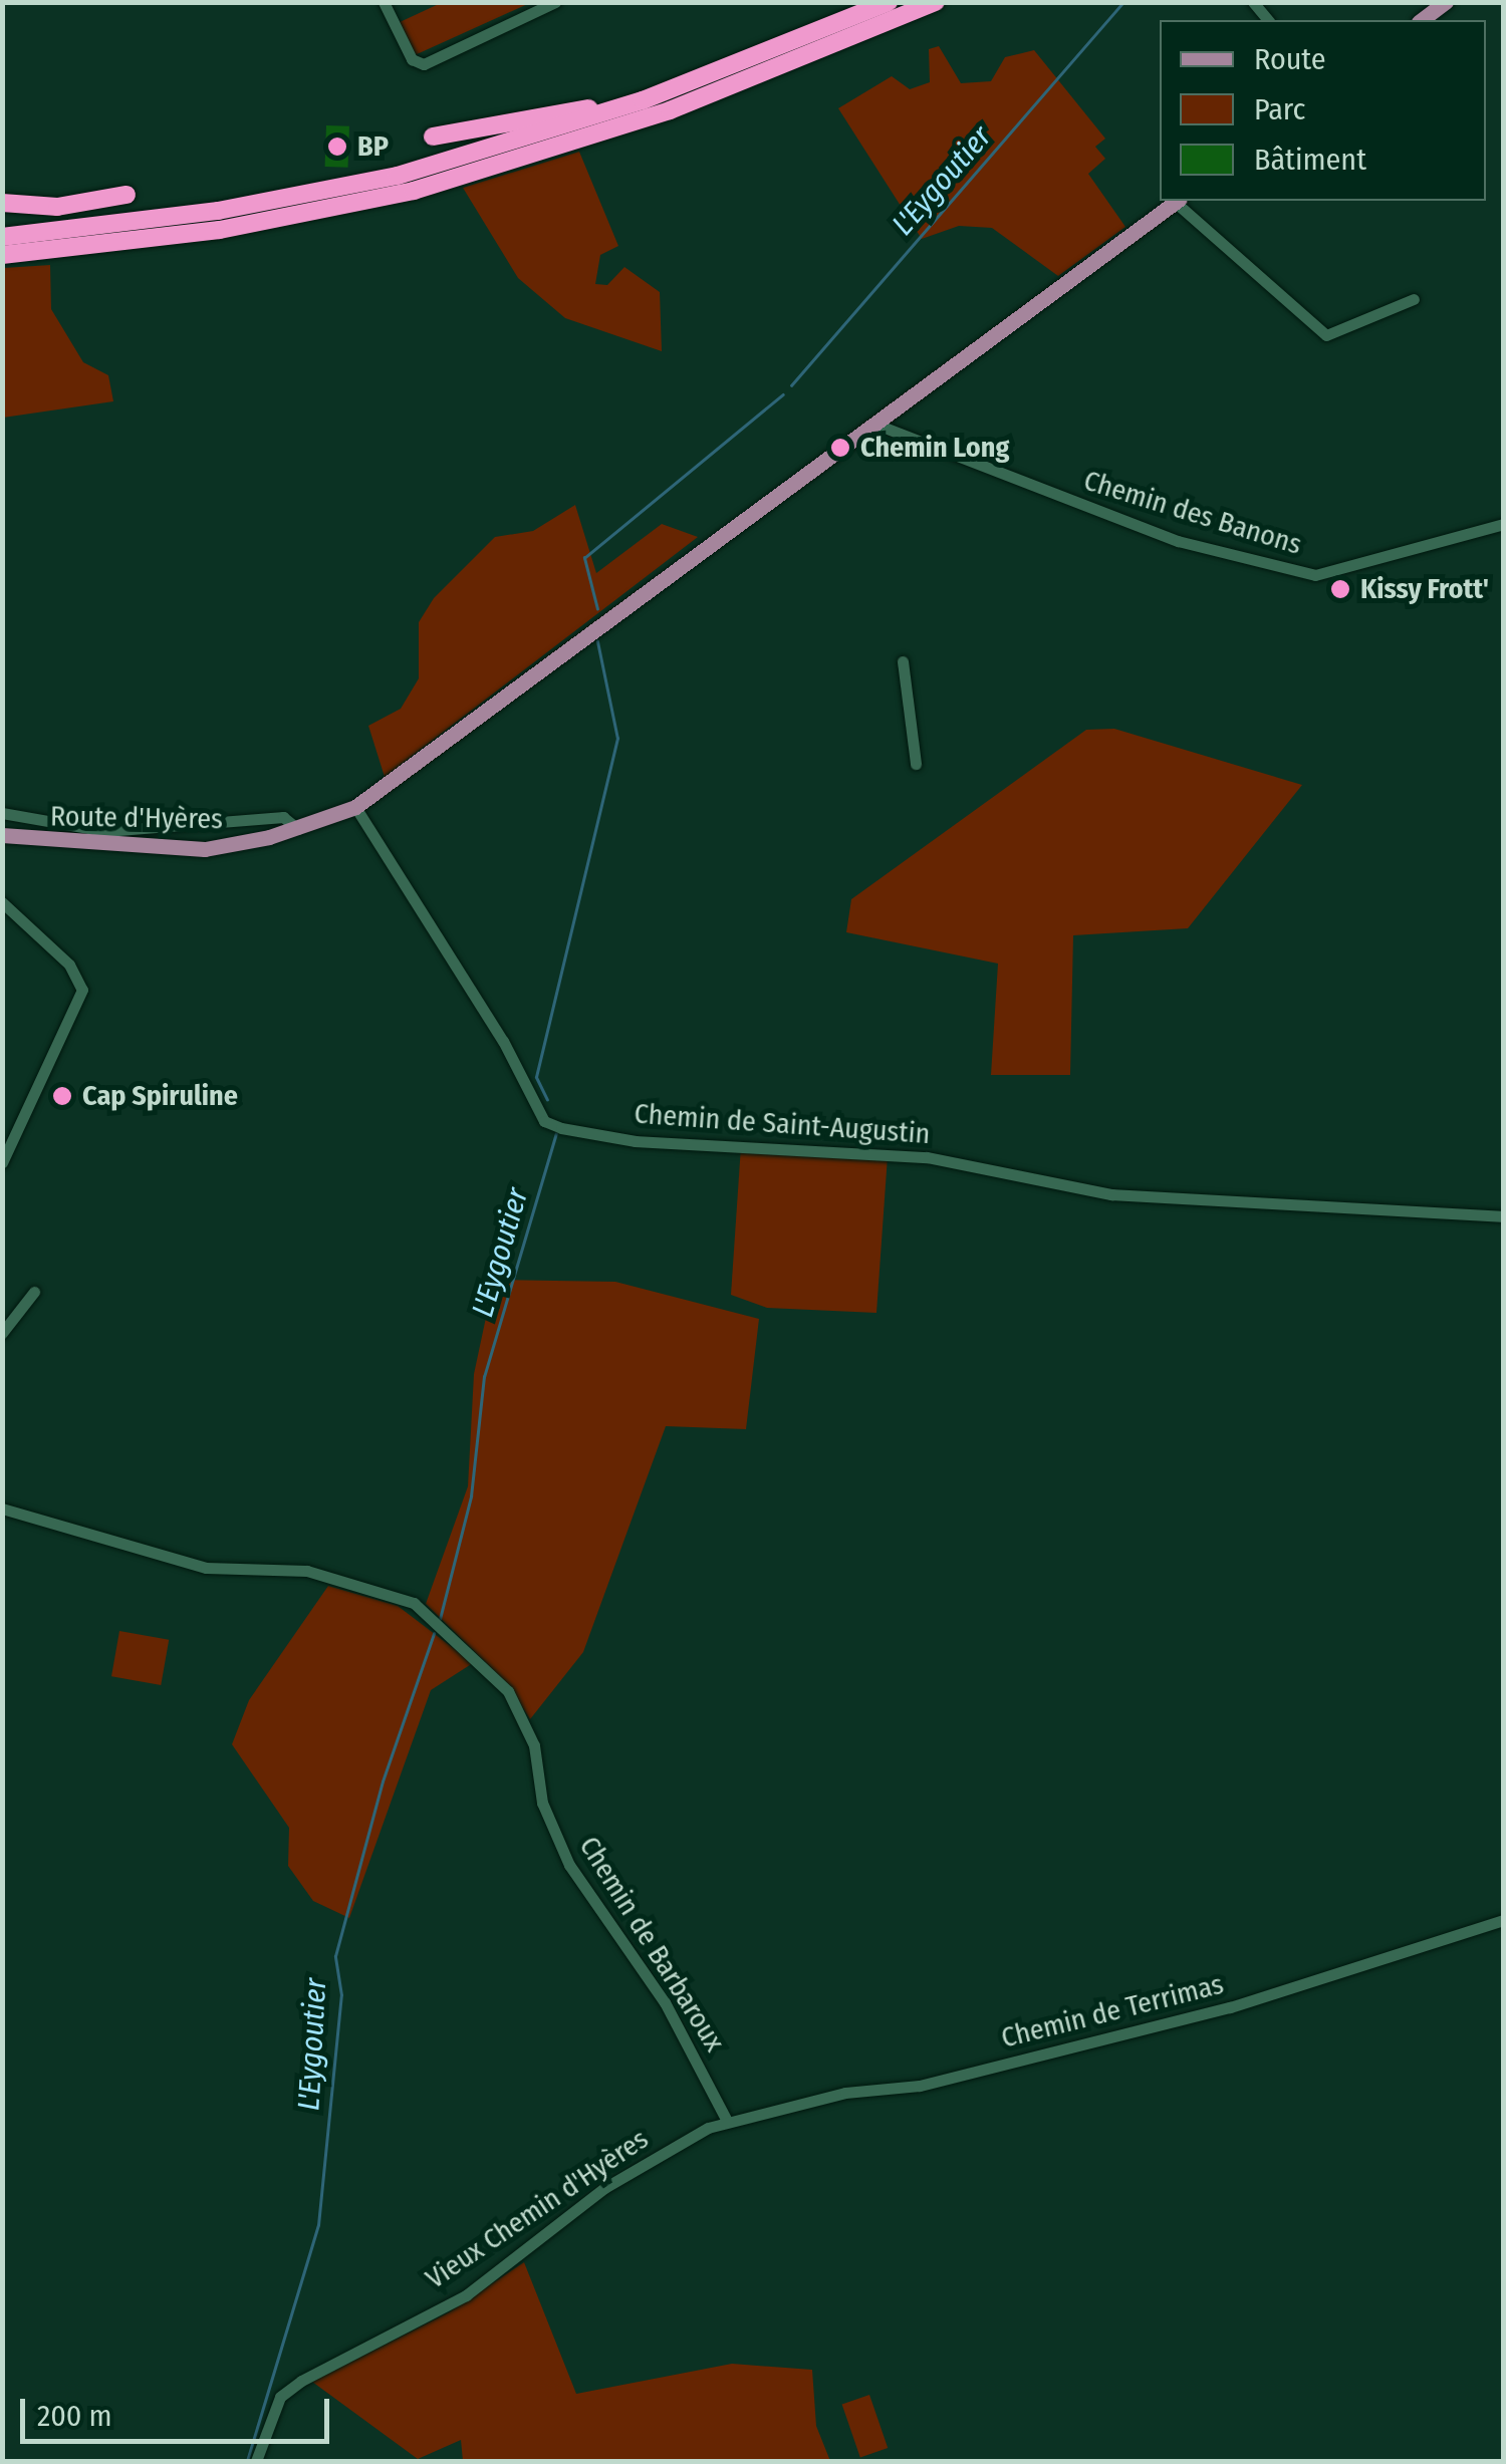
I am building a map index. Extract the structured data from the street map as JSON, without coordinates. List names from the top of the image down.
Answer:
{
  "streets": {
    "main road": ["Route d'Hyères"],
    "street": [
      "Chemin des Banons",
      "Chemin de Saint-Augustin",
      "Chemin de Barbaroux",
      "Chemin de Terrimas",
      "Vieux Chemin d'Hyères"
    ]
  },
  "crossings": [
    ["Chemin de Barbaroux", "Chemin de Terrimas"],
    ["Chemin de Barbaroux", "Vieux Chemin d'Hyères"],
    ["Chemin de Terrimas", "Vieux Chemin d'Hyères"]
  ],
  "water": ["L'Eygoutier"],
  "places": [
    "BP",
    "Chemin Long",
    "Kissy Frott'",
    "Cap Spiruline"
  ],
  "legend": ["Route", "Parc", "Bâtiment"],
  "scale_bar": "200 m"
}
